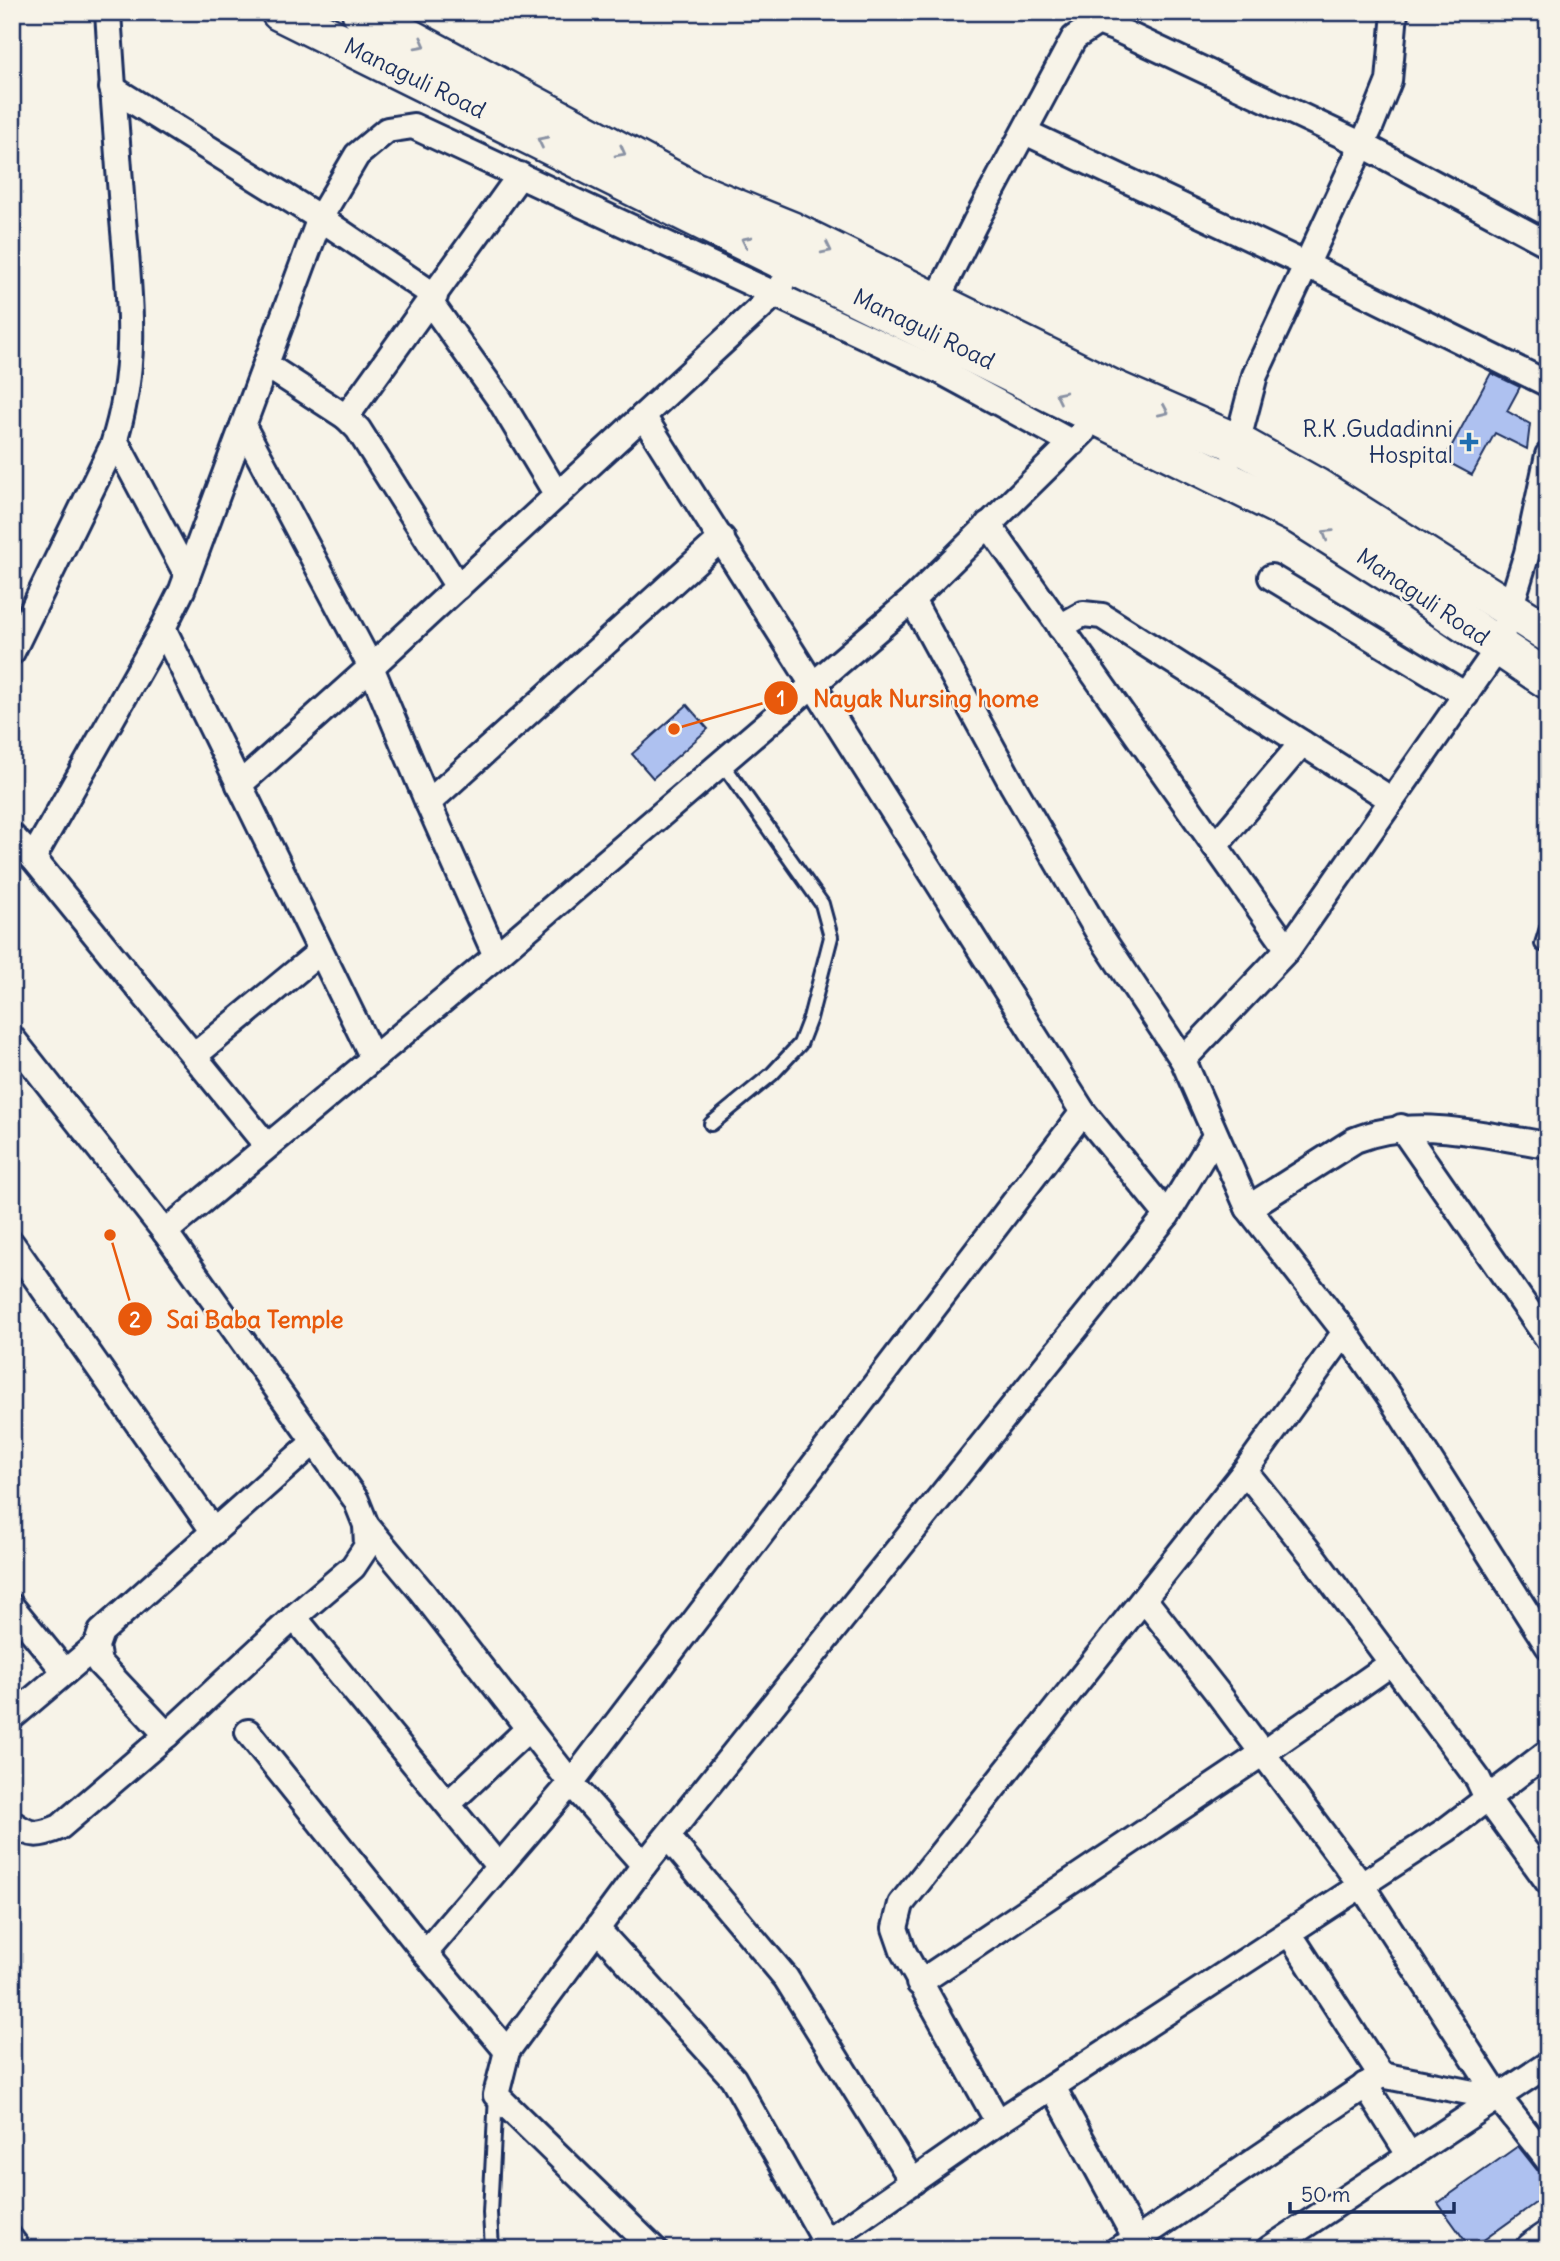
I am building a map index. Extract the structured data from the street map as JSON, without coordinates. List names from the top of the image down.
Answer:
{
  "streets": {
    "main road": ["Managuli Road"]
  },
  "places": {
    "health": ["R.K .Gudadinni Hospital"],
    "other": ["Nayak Nursing home", "Sai Baba Temple"]
  },
  "scale_bar": "50 m"
}
